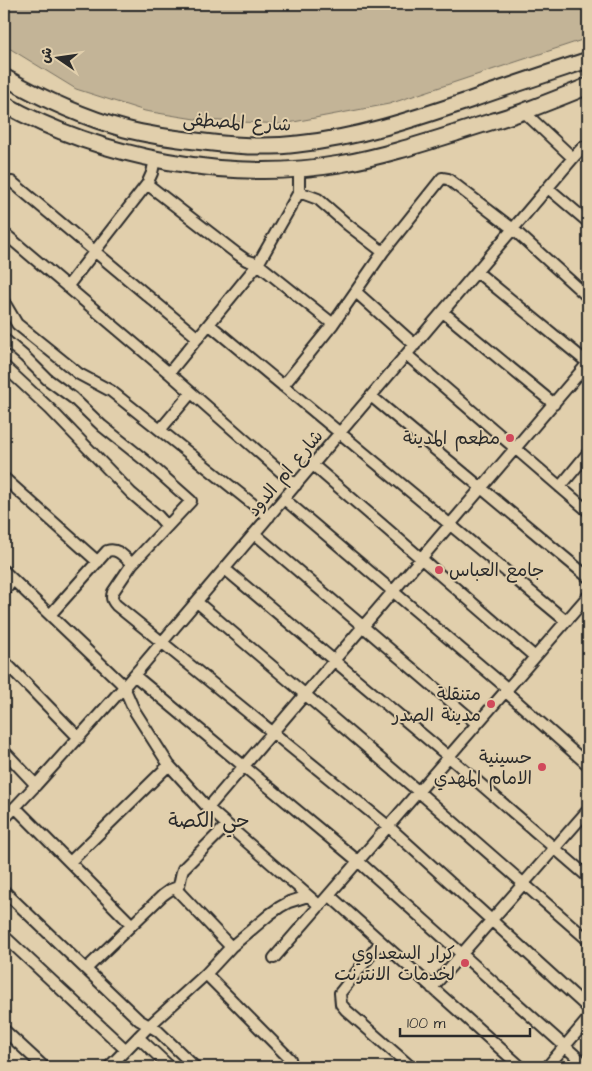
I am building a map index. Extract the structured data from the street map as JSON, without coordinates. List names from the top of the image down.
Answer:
{
  "streets": {
    "highway": ["شارع المصطفى"],
    "street": ["شارع ام الدود"]
  },
  "districts": ["حي الكصة"],
  "places": [
    "مطعم المدينة",
    "جامع العباس",
    "متنقلة مدينة الصدر",
    "حسينية الامام المهدي",
    "كرار السعداوي لخدمات الانترنت"
  ],
  "scale_bar": "100 m",
  "north": "left"
}
